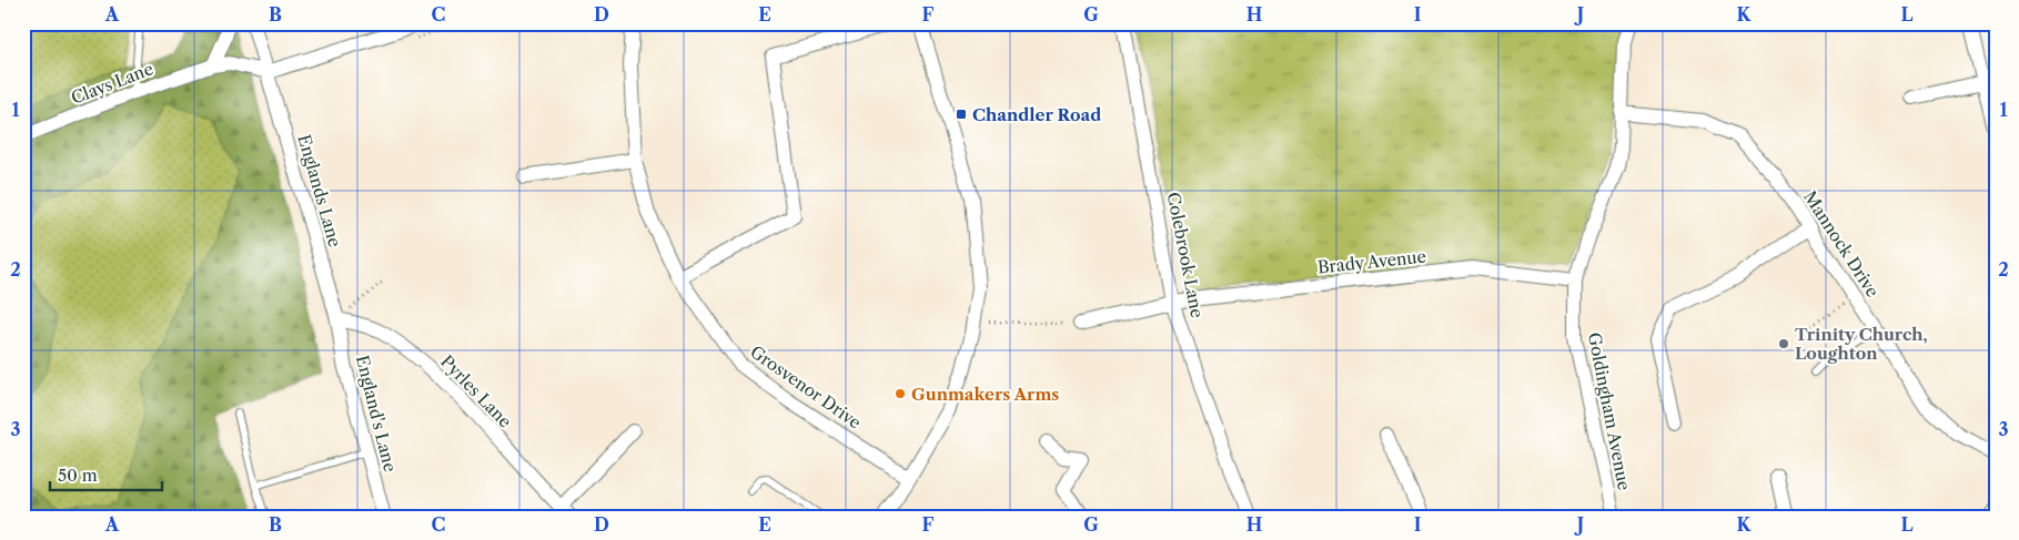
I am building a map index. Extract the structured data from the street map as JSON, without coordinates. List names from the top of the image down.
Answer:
{
  "streets": {
    "street": [
      "Clays Lane",
      "Englands Lane",
      "Mannock Drive",
      "Colebrook Lane",
      "Brady Avenue",
      "Grosvenor Drive",
      "Pyrles Lane",
      "Goldingham Avenue",
      "England's Lane"
    ]
  },
  "crossings": [
    ["Clays Lane", "Englands Lane"],
    ["Englands Lane", "Pyrles Lane"],
    ["Englands Lane", "England's Lane"],
    ["Mannock Drive", "Goldingham Avenue"],
    ["Colebrook Lane", "Brady Avenue"],
    ["Brady Avenue", "Goldingham Avenue"],
    ["Pyrles Lane", "England's Lane"]
  ],
  "places": {
    "transit": ["Chandler Road"],
    "other": ["Trinity Church, Loughton", "Gunmakers Arms"]
  },
  "scale_bar": "50 m",
  "grid": {
    "columns": [
      "A",
      "B",
      "C",
      "D",
      "E",
      "F",
      "G",
      "H",
      "I",
      "J",
      "K",
      "L"
    ],
    "rows": ["1", "2", "3"]
  }
}
